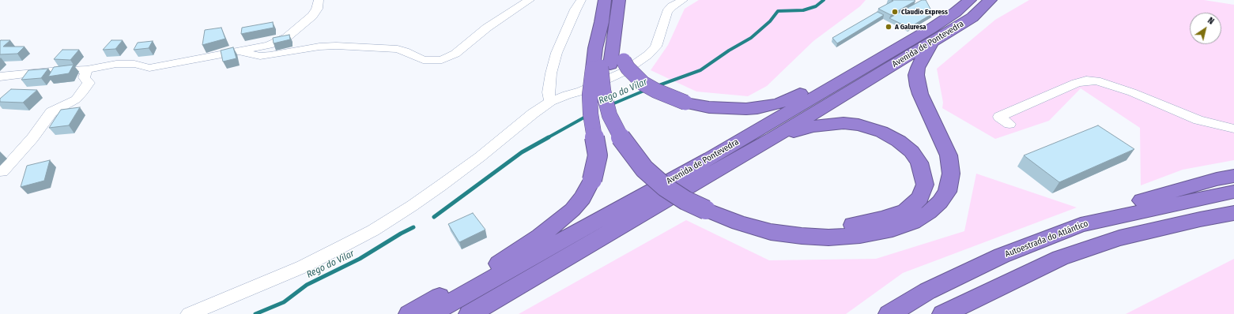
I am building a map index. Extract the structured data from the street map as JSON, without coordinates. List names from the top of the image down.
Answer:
{
  "streets": {
    "highway": ["Avenida de Pontevedra", "Autoestrada do Atlántico"]
  },
  "water": ["Rego do Vilar"],
  "places": ["Claudio Express", "A Galuresa"],
  "north": "top right"
}
